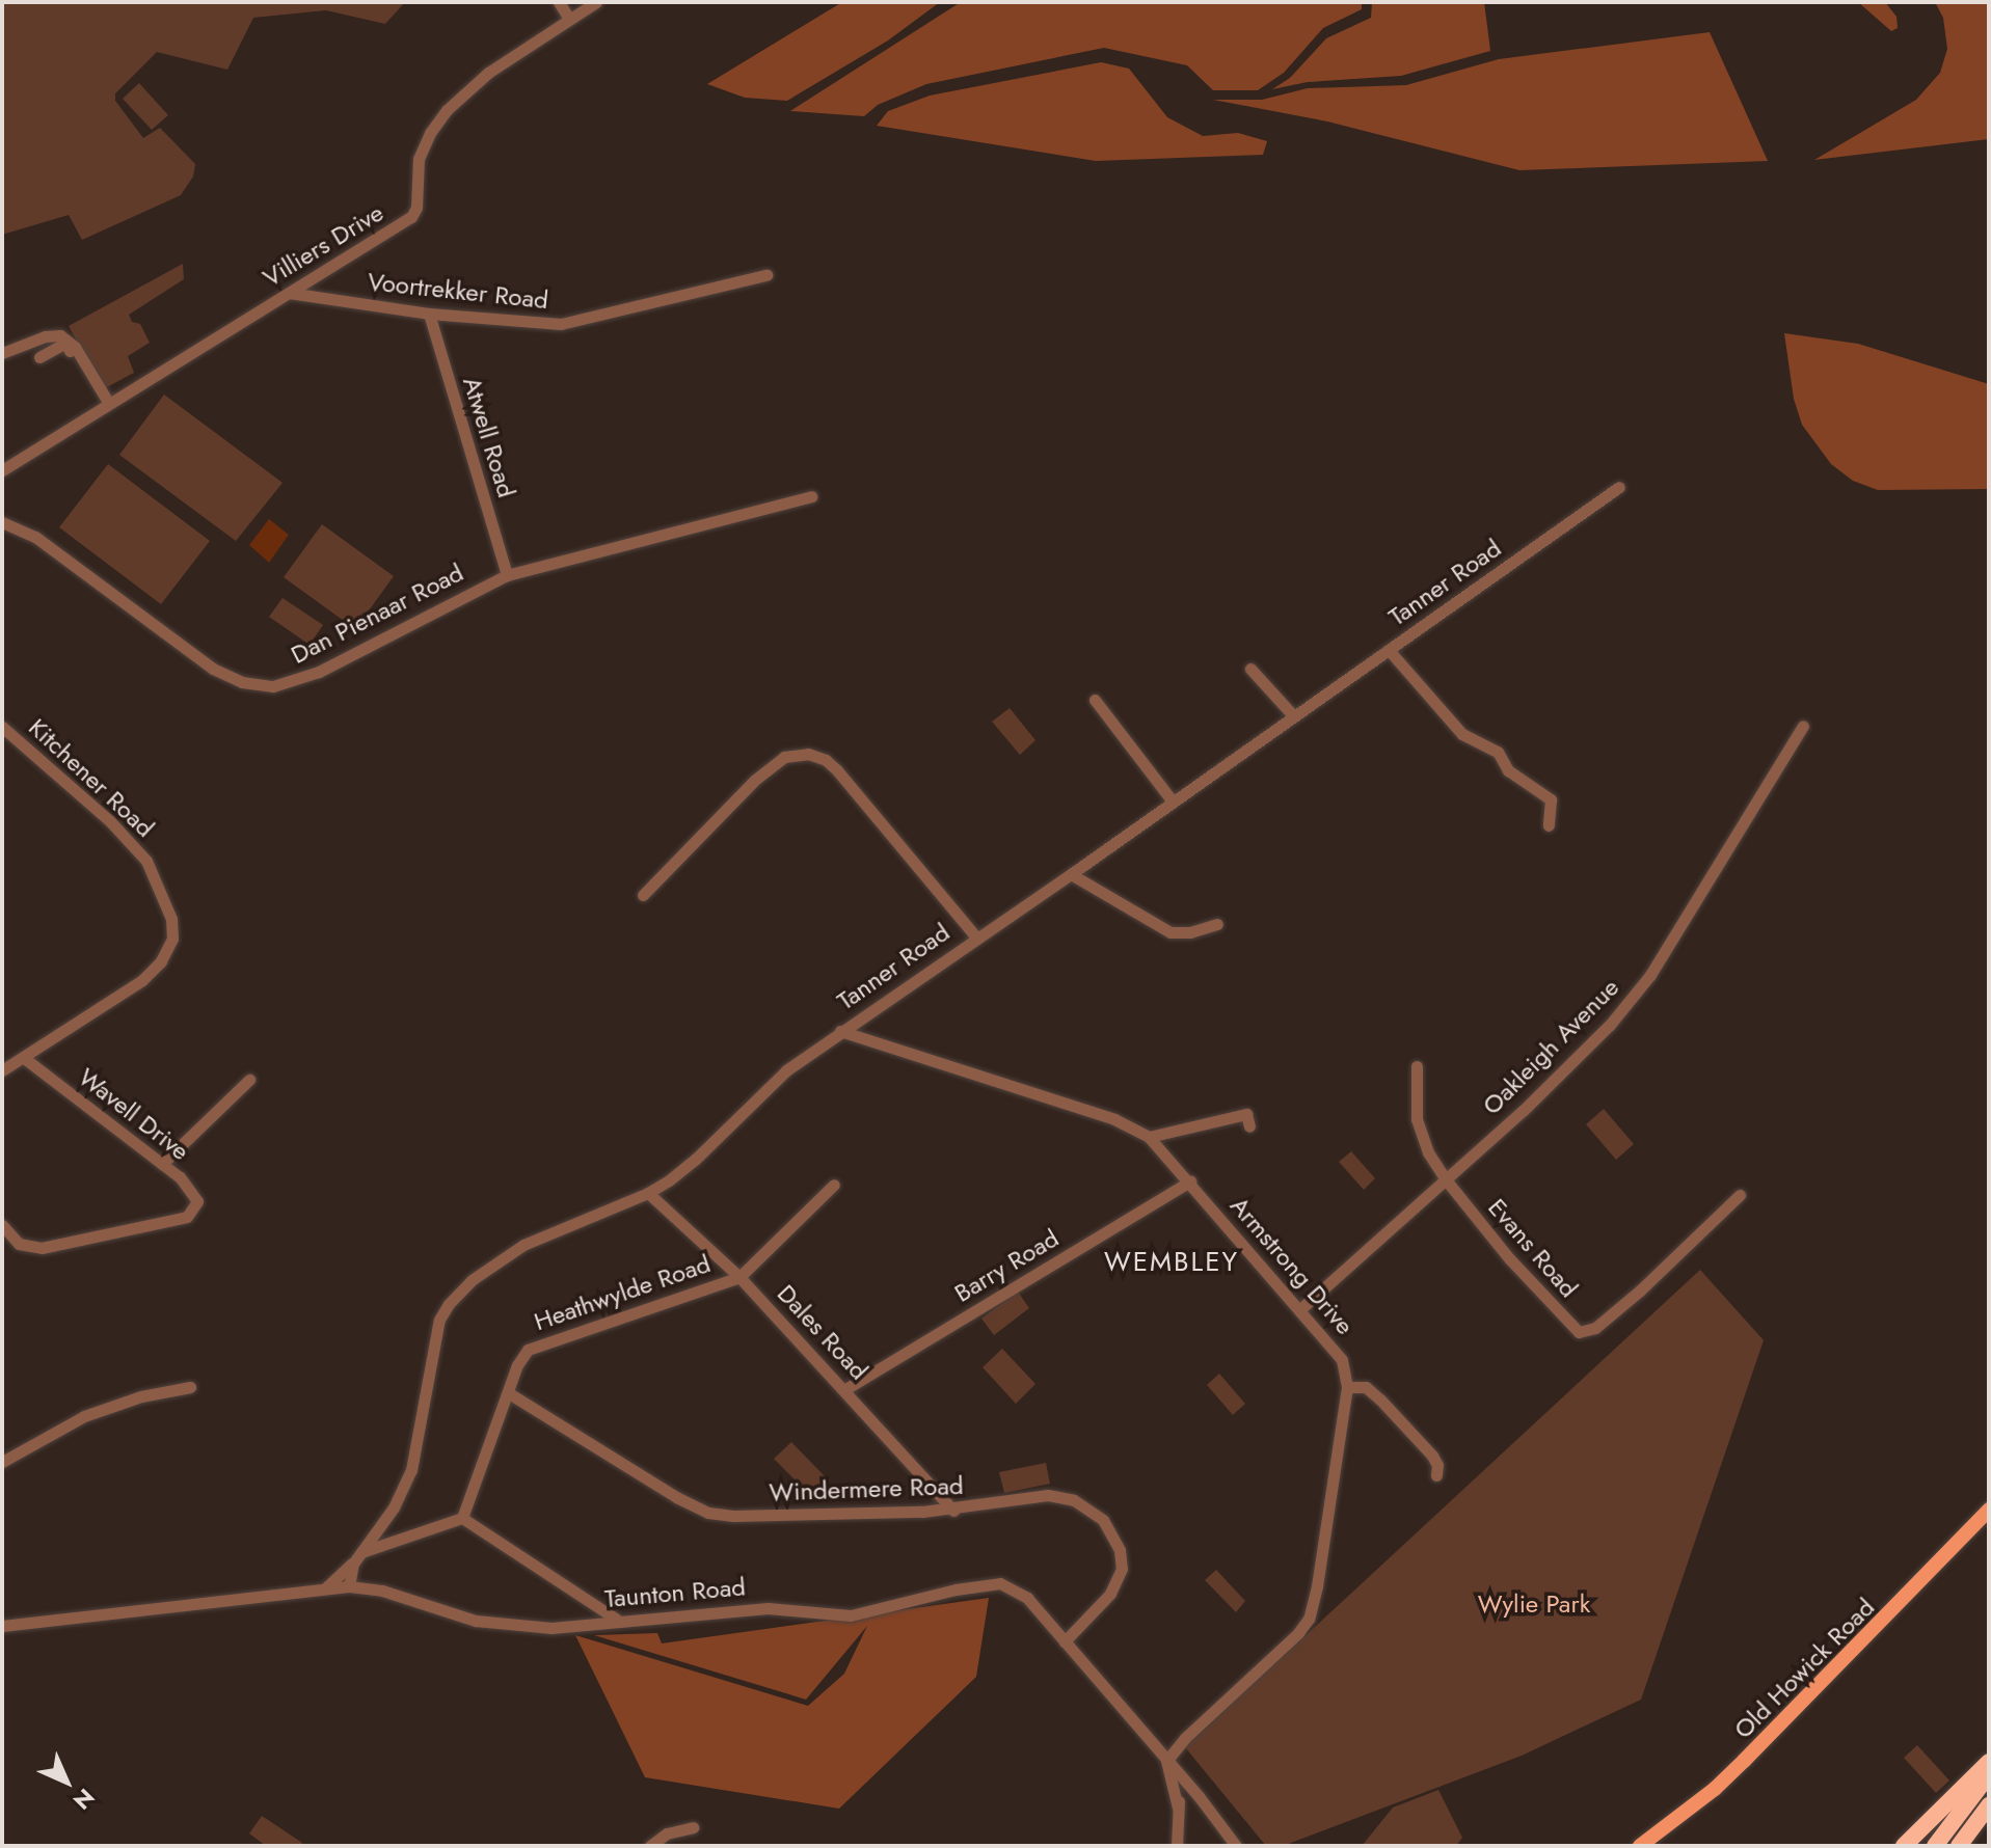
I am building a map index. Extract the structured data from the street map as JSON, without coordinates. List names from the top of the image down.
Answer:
{
  "streets": {
    "main road": ["Old Howick Road"],
    "street": [
      "Villiers Drive",
      "Voortrekker Road",
      "Atwell Road",
      "Tanner Road",
      "Dan Pienaar Road",
      "Kitchener Road",
      "Oakleigh Avenue",
      "Wavell Drive",
      "Evans Road",
      "Barry Road",
      "Armstrong Drive",
      "Heathwylde Road",
      "Dales Road",
      "Windermere Road",
      "Taunton Road"
    ]
  },
  "crossings": [
    ["Villiers Drive", "Voortrekker Road"],
    ["Voortrekker Road", "Atwell Road"],
    ["Atwell Road", "Dan Pienaar Road"],
    ["Tanner Road", "Armstrong Drive"],
    ["Tanner Road", "Dales Road"],
    ["Tanner Road", "Taunton Road"],
    ["Kitchener Road", "Wavell Drive"],
    ["Oakleigh Avenue", "Evans Road"],
    ["Oakleigh Avenue", "Armstrong Drive"],
    ["Barry Road", "Armstrong Drive"],
    ["Barry Road", "Dales Road"],
    ["Armstrong Drive", "Taunton Road"],
    ["Heathwylde Road", "Dales Road"],
    ["Heathwylde Road", "Windermere Road"],
    ["Dales Road", "Windermere Road"],
    ["Windermere Road", "Taunton Road"]
  ],
  "districts": ["WEMBLEY"],
  "parks": ["Wylie Park"],
  "north": "bottom right"
}
